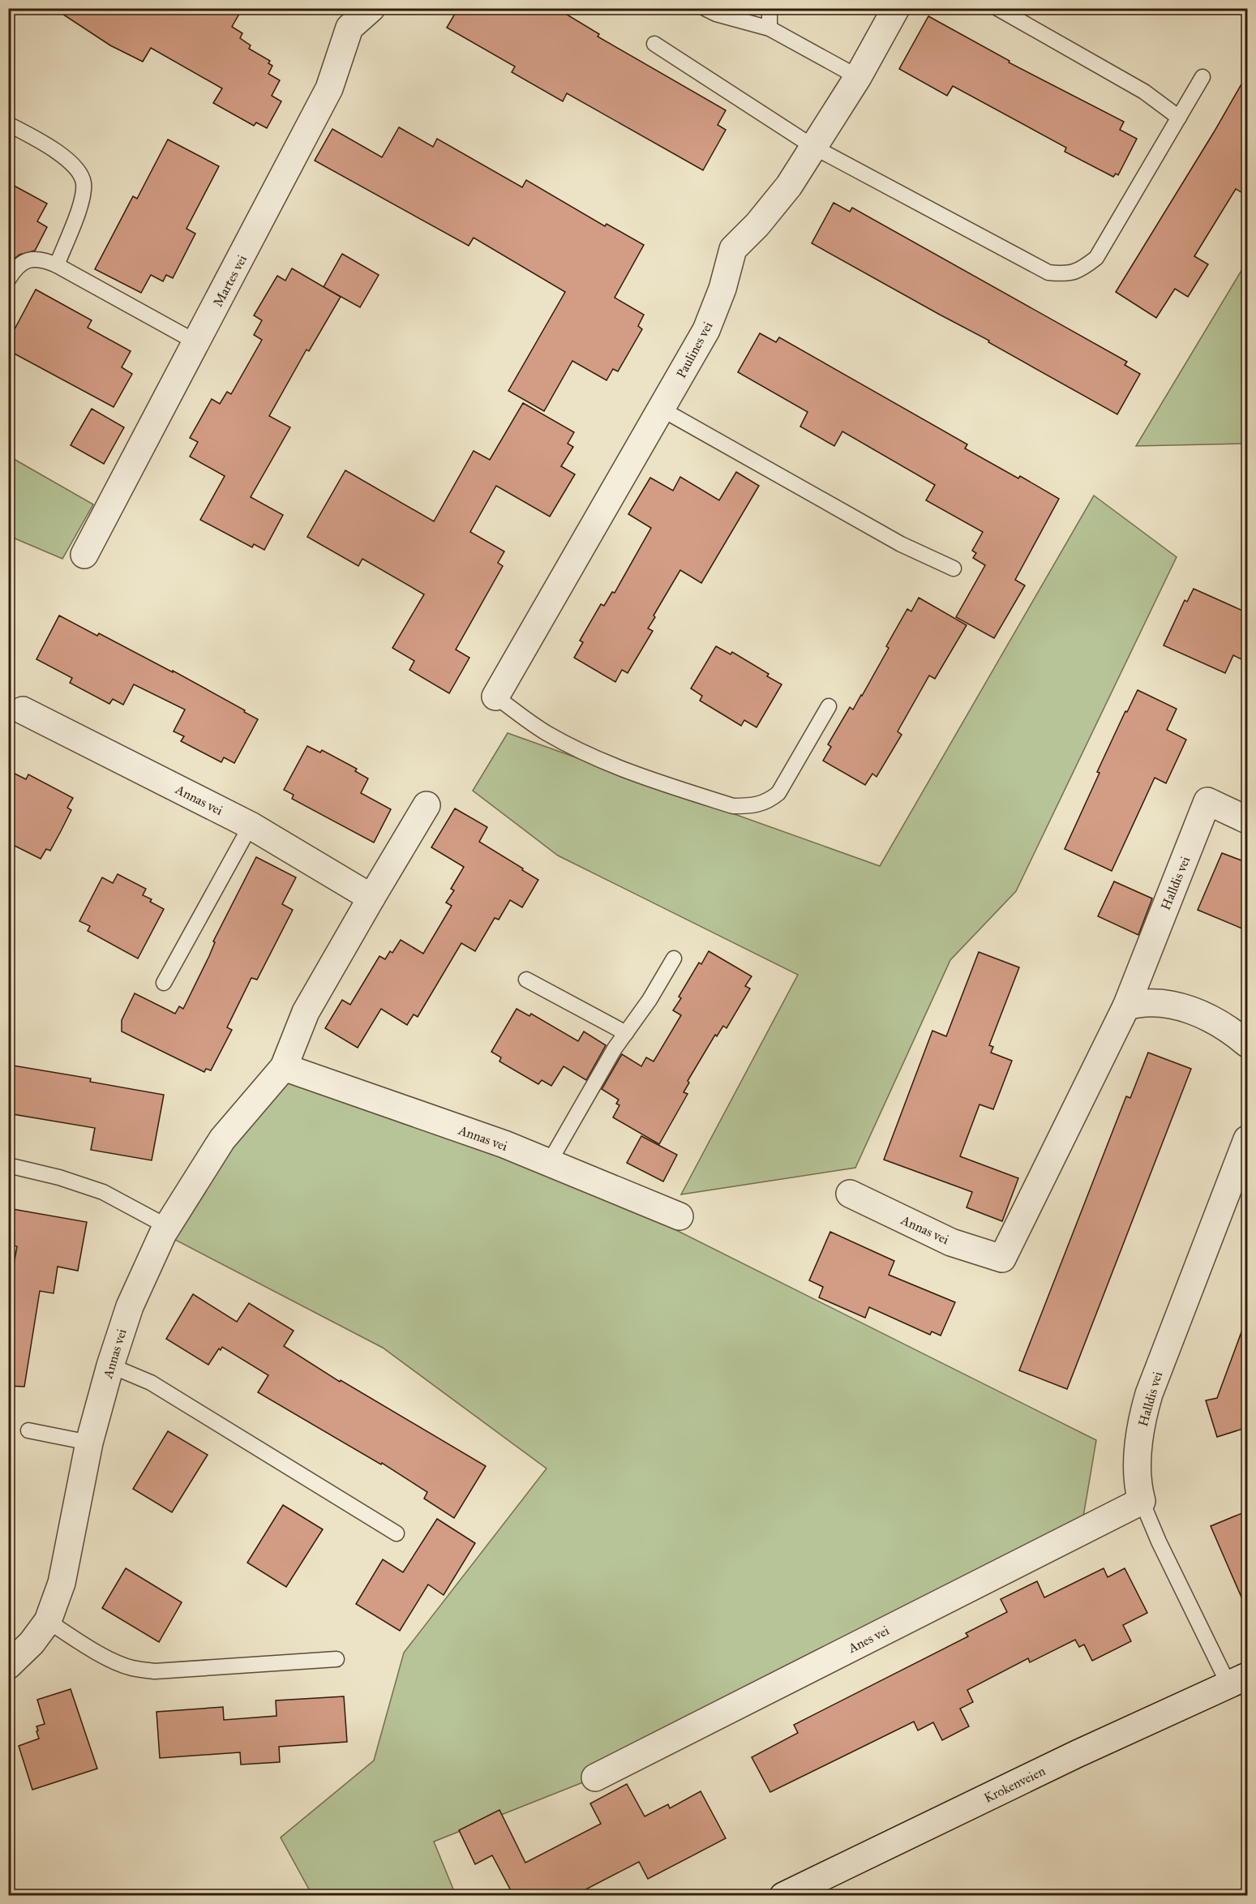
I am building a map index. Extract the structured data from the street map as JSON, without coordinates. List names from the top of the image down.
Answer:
{
  "streets": {
    "street": [
      "Martes vei",
      "Paulines vei",
      "Annas vei",
      "Halldis vei",
      "Anes vei",
      "Krokenveien"
    ]
  },
  "crossings": [
    ["Annas vei", "Halldis vei"],
    ["Halldis vei", "Anes vei"],
    ["Halldis vei", "Krokenveien"]
  ]
}
